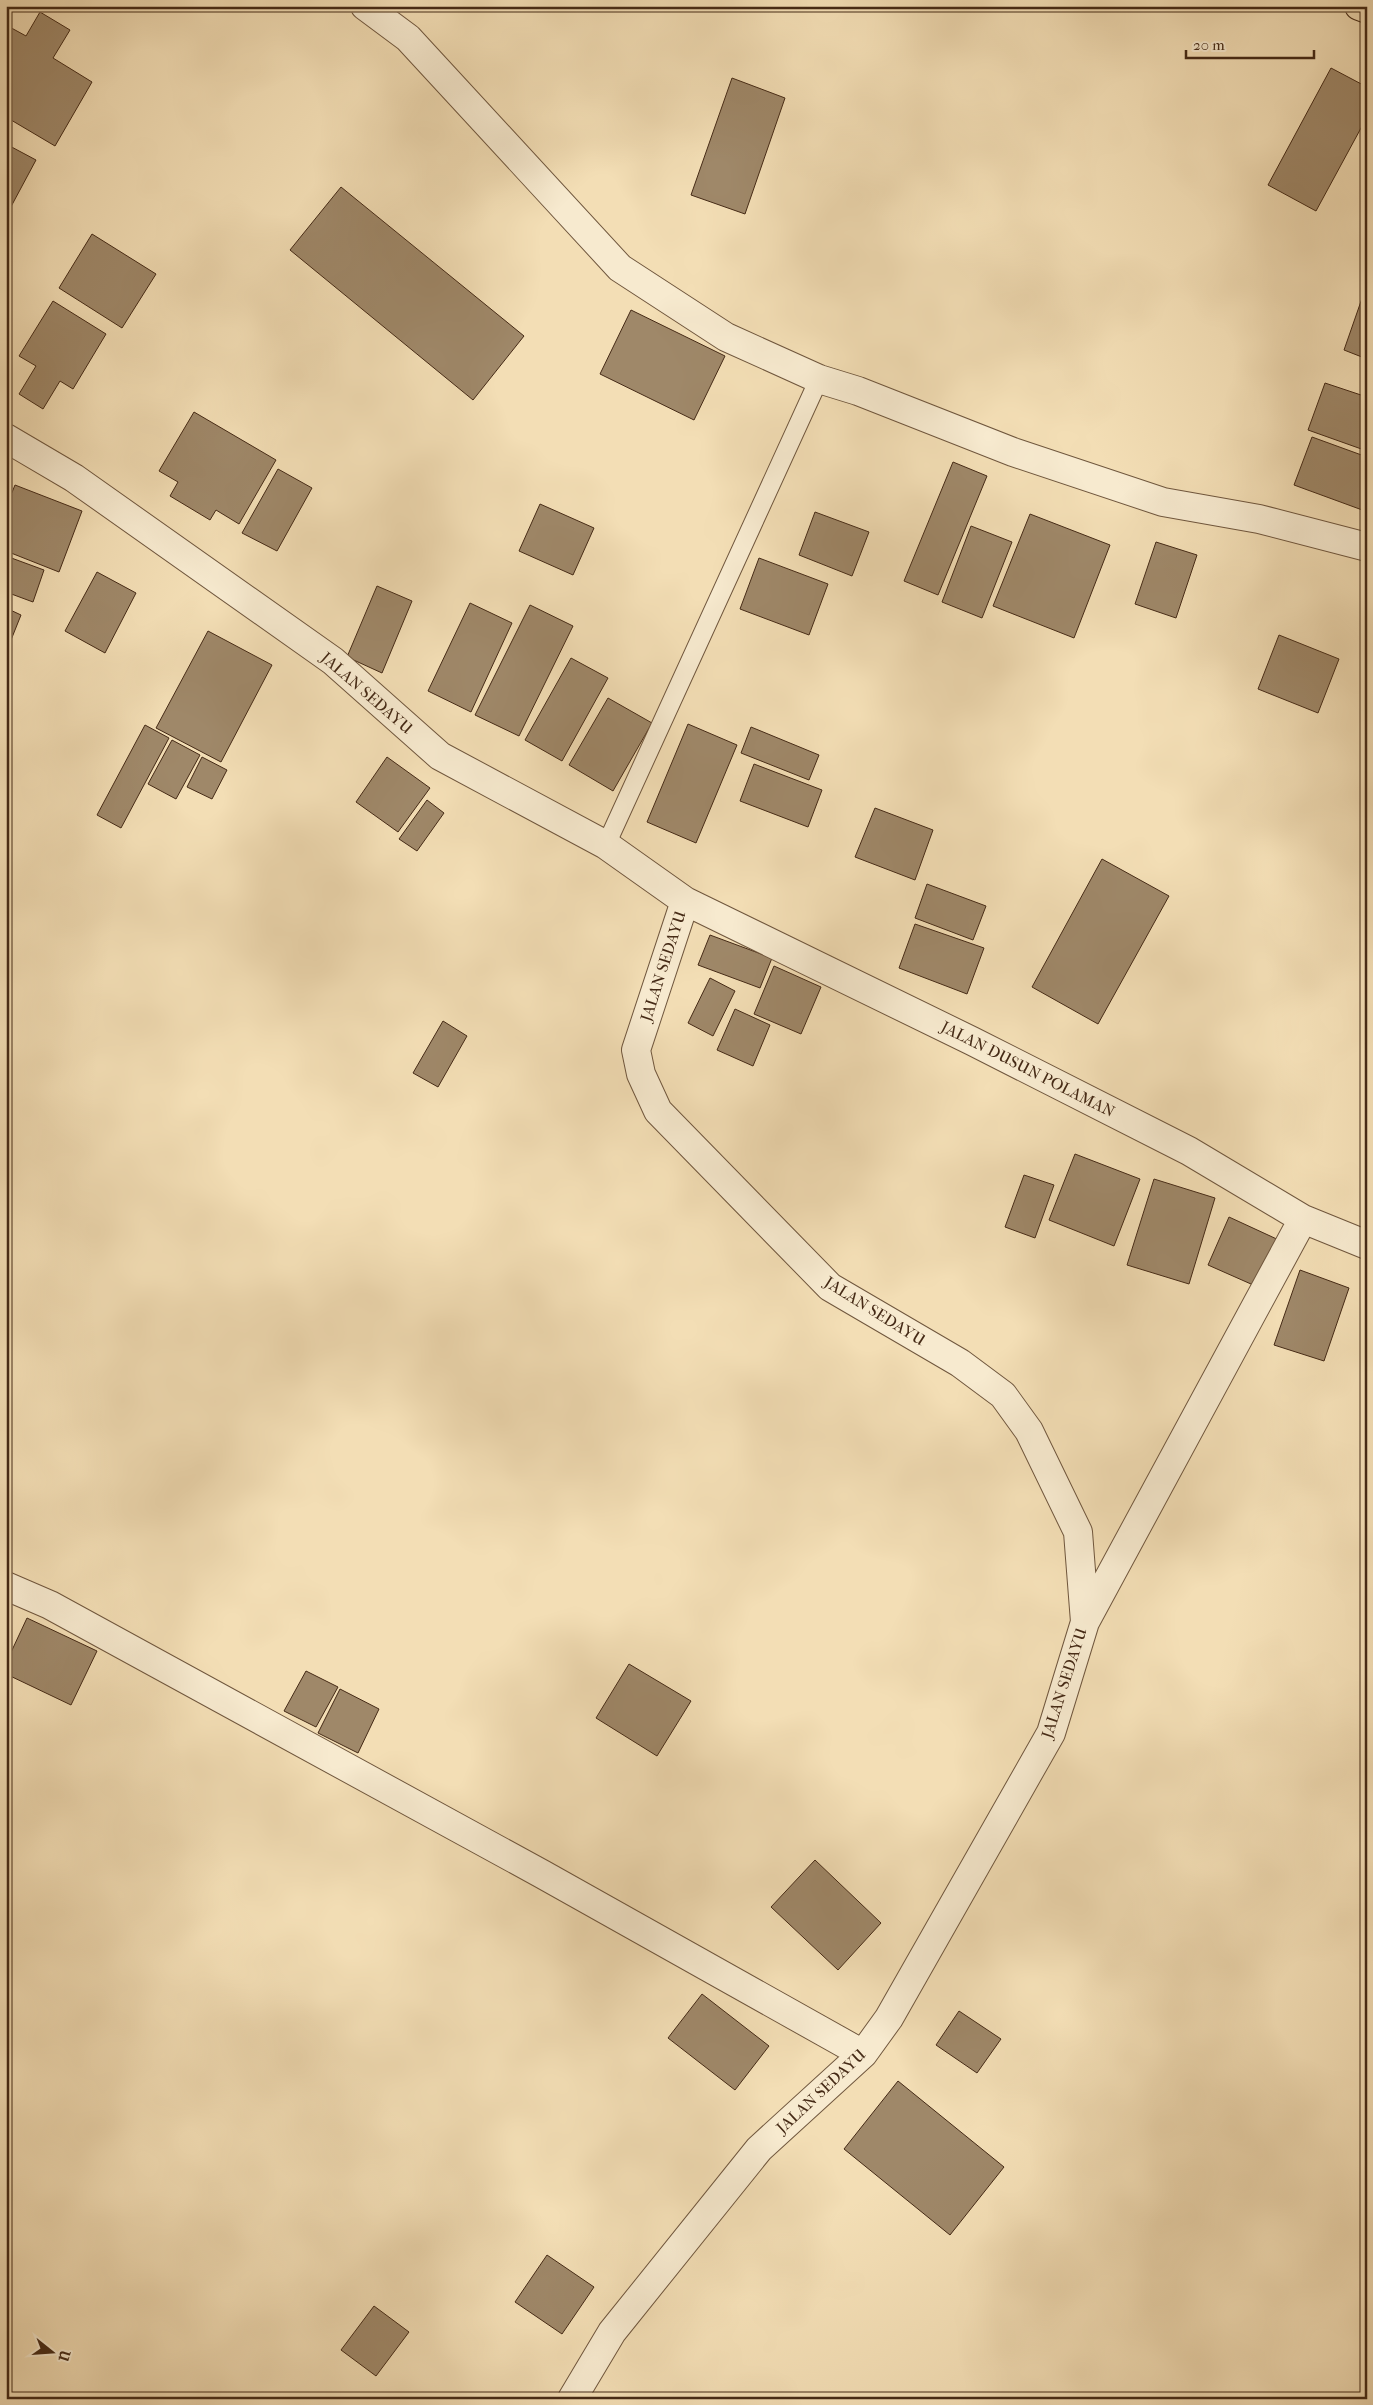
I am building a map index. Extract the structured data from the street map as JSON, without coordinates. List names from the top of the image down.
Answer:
{
  "streets": {
    "street": ["JALAN SEDAYU", "JALAN DUSUN POLAMAN"]
  },
  "crossings": [
    ["JALAN SEDAYU", "JALAN DUSUN POLAMAN"]
  ],
  "scale_bar": "20 m",
  "north": "right"
}
